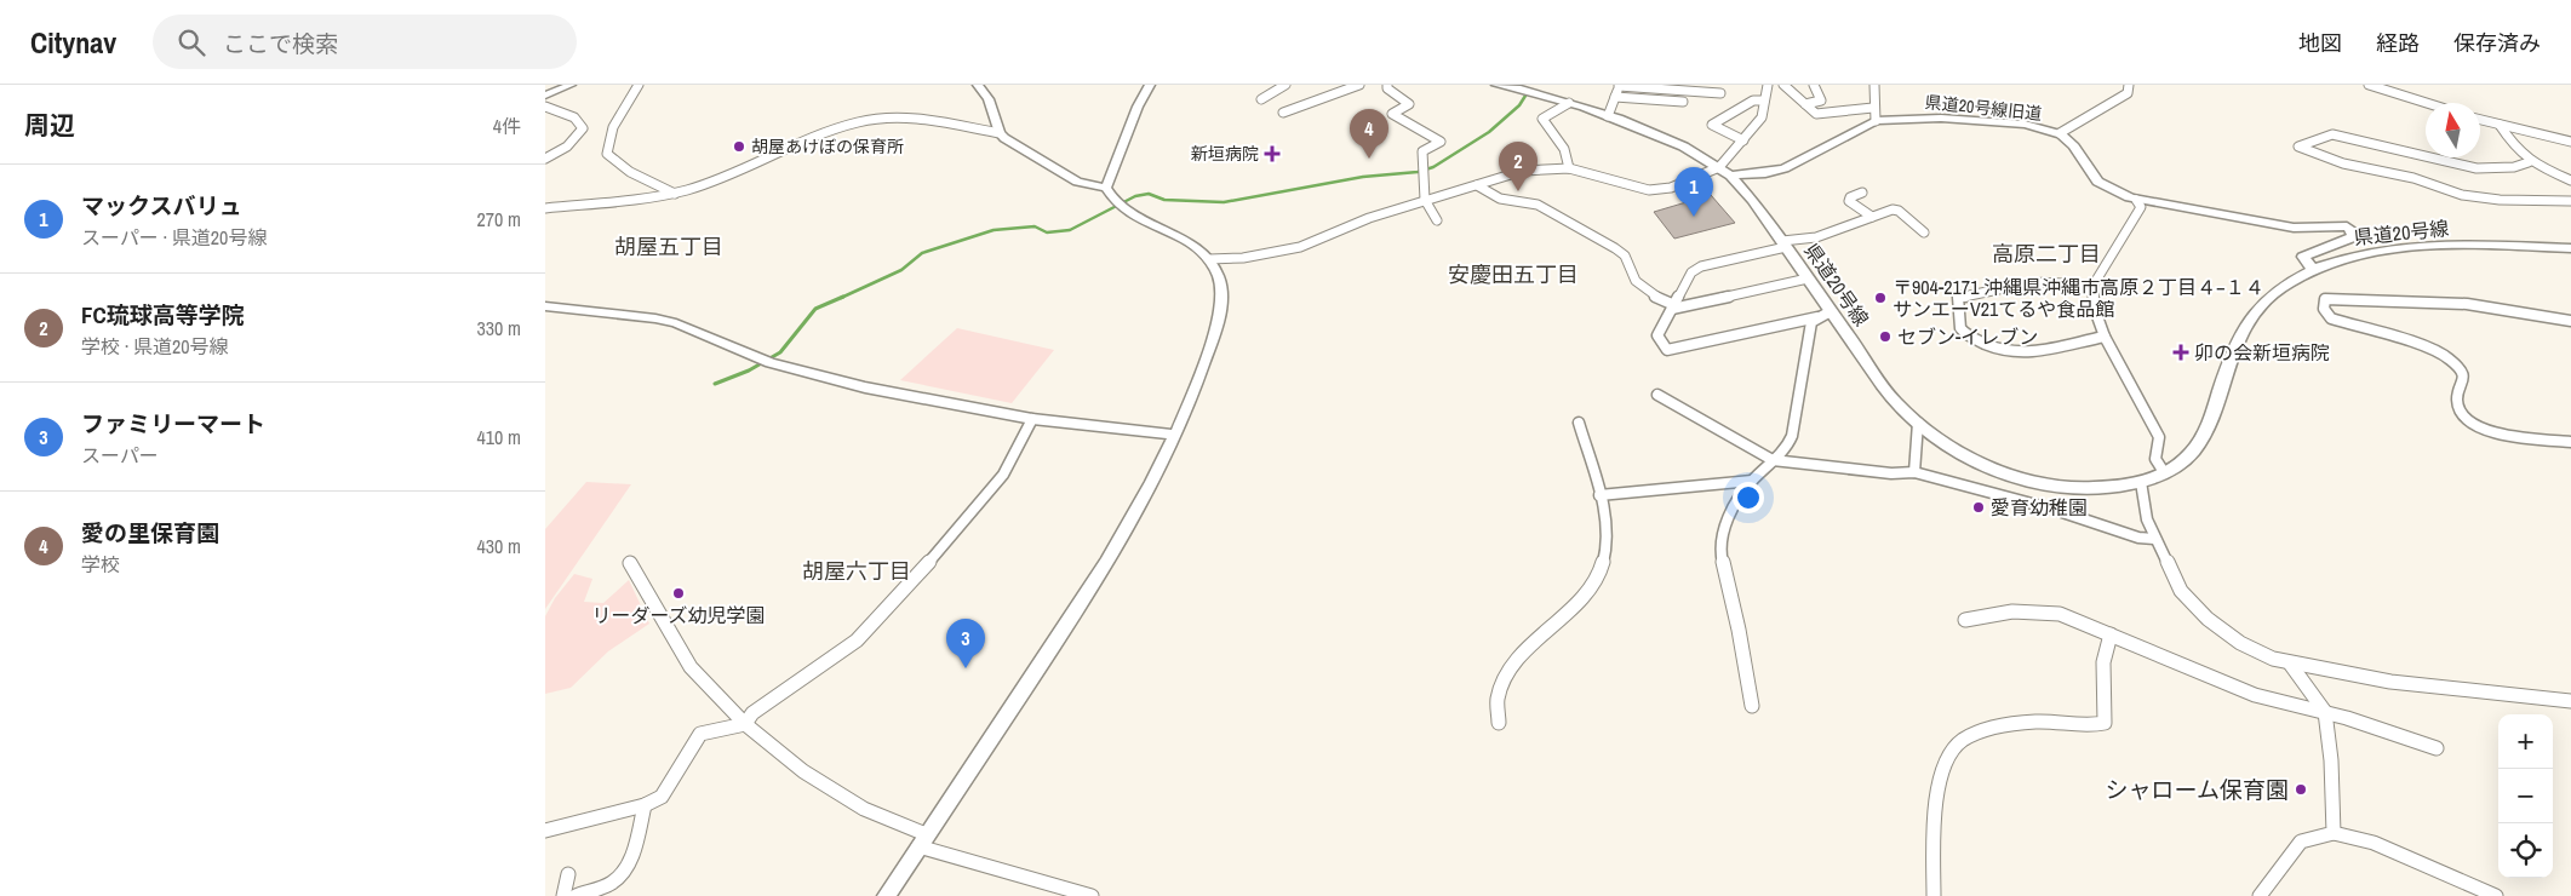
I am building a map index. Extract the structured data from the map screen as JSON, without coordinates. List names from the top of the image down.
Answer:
{
  "streets": {
    "main road": ["県道20号線旧道", "県道20号線"]
  },
  "crossings": [
    ["県道20号線旧道", "県道20号線"]
  ],
  "districts": [
    "胡屋五丁目",
    "高原二丁目",
    "安慶田五丁目",
    "胡屋六丁目"
  ],
  "places": {
    "other": [
      "胡屋あけぼの保育所",
      "〒904-2171 沖縄県沖縄市高原２丁目４−１４ サンエーV21てるや食品館",
      "セブン-イレブン",
      "愛育幼稚園",
      "リーダーズ幼児学園",
      "シャローム保育園"
    ],
    "health": ["新垣病院", "卯の会新垣病院"]
  },
  "north": "top",
  "page": {
    "header": "Citynav",
    "search": "ここで検索",
    "nav": ["地図", "経路", "保存済み"],
    "heading": ["周辺", "4件"],
    "pins": [
      "4",
      "2",
      "1",
      "3"
    ],
    "list": [
      {
        "mark": "1",
        "name": "マックスバリュ",
        "note": "スーパー · 県道20号線",
        "value": "270 m"
      },
      {
        "mark": "2",
        "name": "FC琉球高等学院",
        "note": "学校 · 県道20号線",
        "value": "330 m"
      },
      {
        "mark": "3",
        "name": "ファミリーマート",
        "note": "スーパー",
        "value": "410 m"
      },
      {
        "mark": "4",
        "name": "愛の里保育園",
        "note": "学校",
        "value": "430 m"
      }
    ],
    "map_buttons": ["+", "−"]
  }
}
